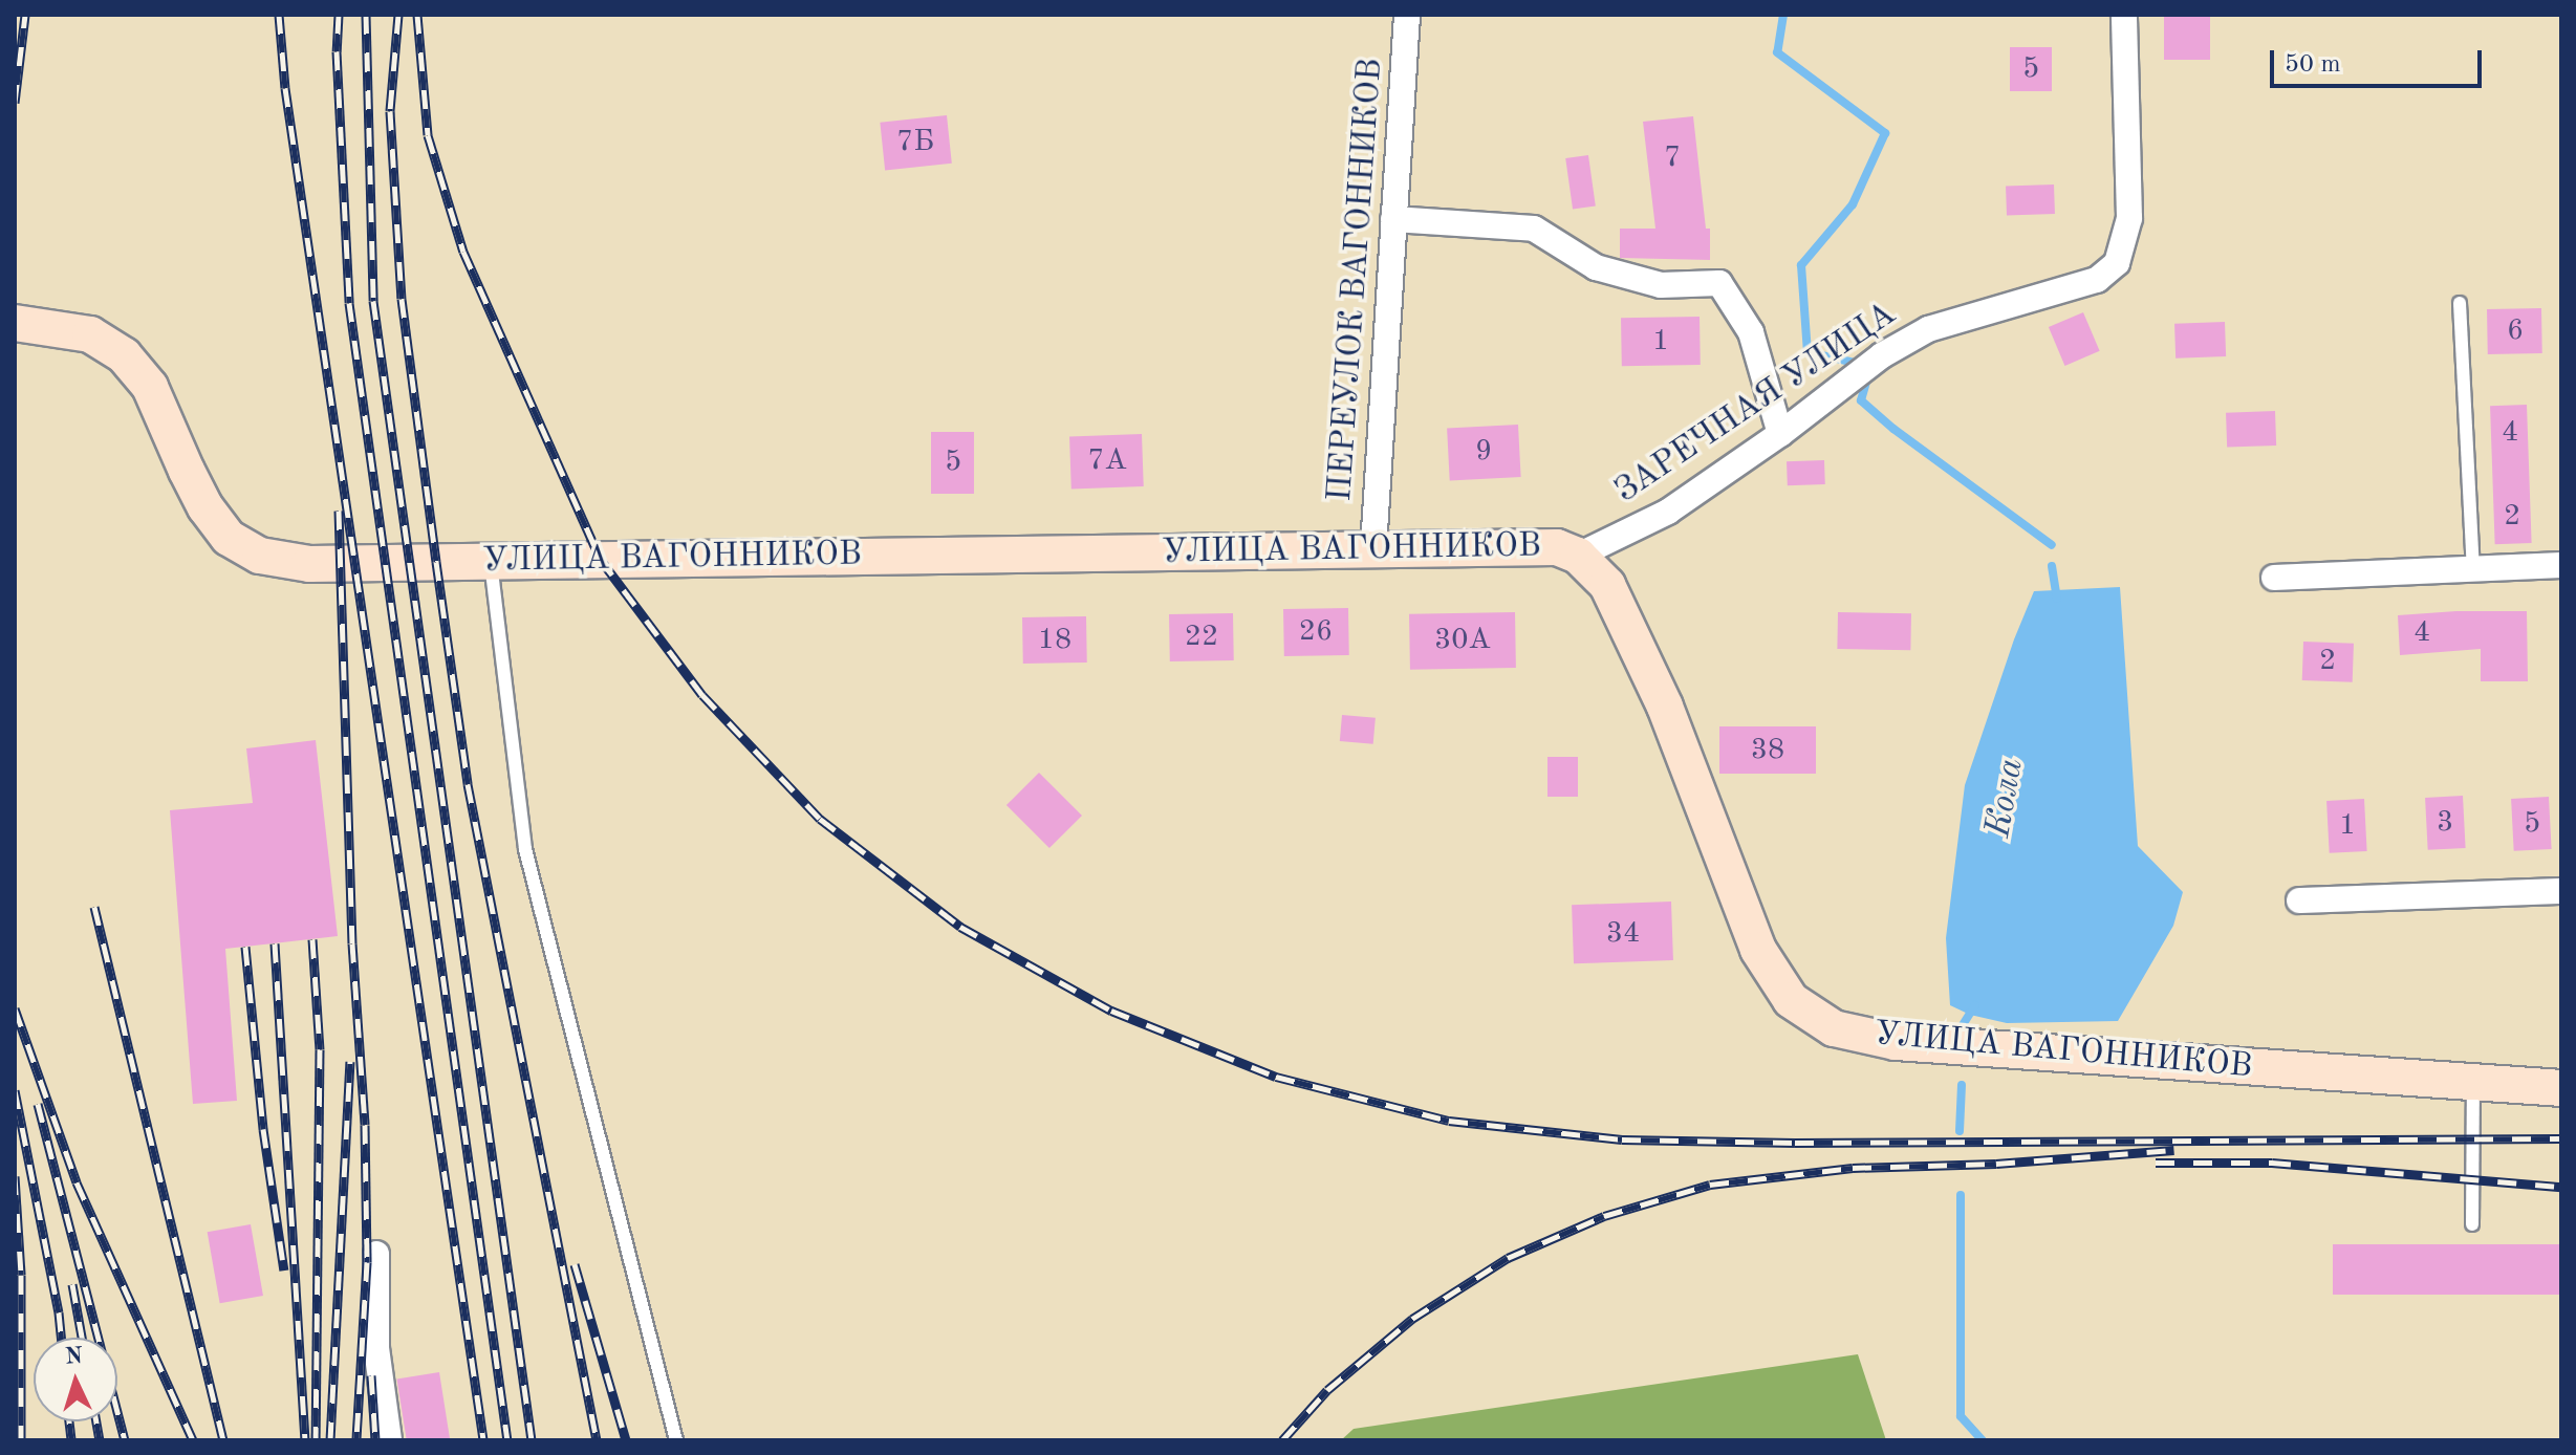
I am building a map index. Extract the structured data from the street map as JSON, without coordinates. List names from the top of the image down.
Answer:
{
  "streets": {
    "street": ["ПЕРЕУЛОК ВАГОННИКОВ", "ЗАРЕЧНАЯ УЛИЦА", "УЛИЦА ВАГОННИКОВ"]
  },
  "crossings": [
    ["ПЕРЕУЛОК ВАГОННИКОВ", "УЛИЦА ВАГОННИКОВ"],
    ["ЗАРЕЧНАЯ УЛИЦА", "УЛИЦА ВАГОННИКОВ"]
  ],
  "water": ["Кола"],
  "house_numbers": [
    "5",
    "7Б",
    "7",
    "6",
    "1",
    "4",
    "9",
    "7А",
    "5",
    "2",
    "26",
    "4",
    "22",
    "18",
    "30А",
    "2",
    "38",
    "3",
    "5",
    "1",
    "34"
  ],
  "scale_bar": "50 m",
  "north": "top"
}
